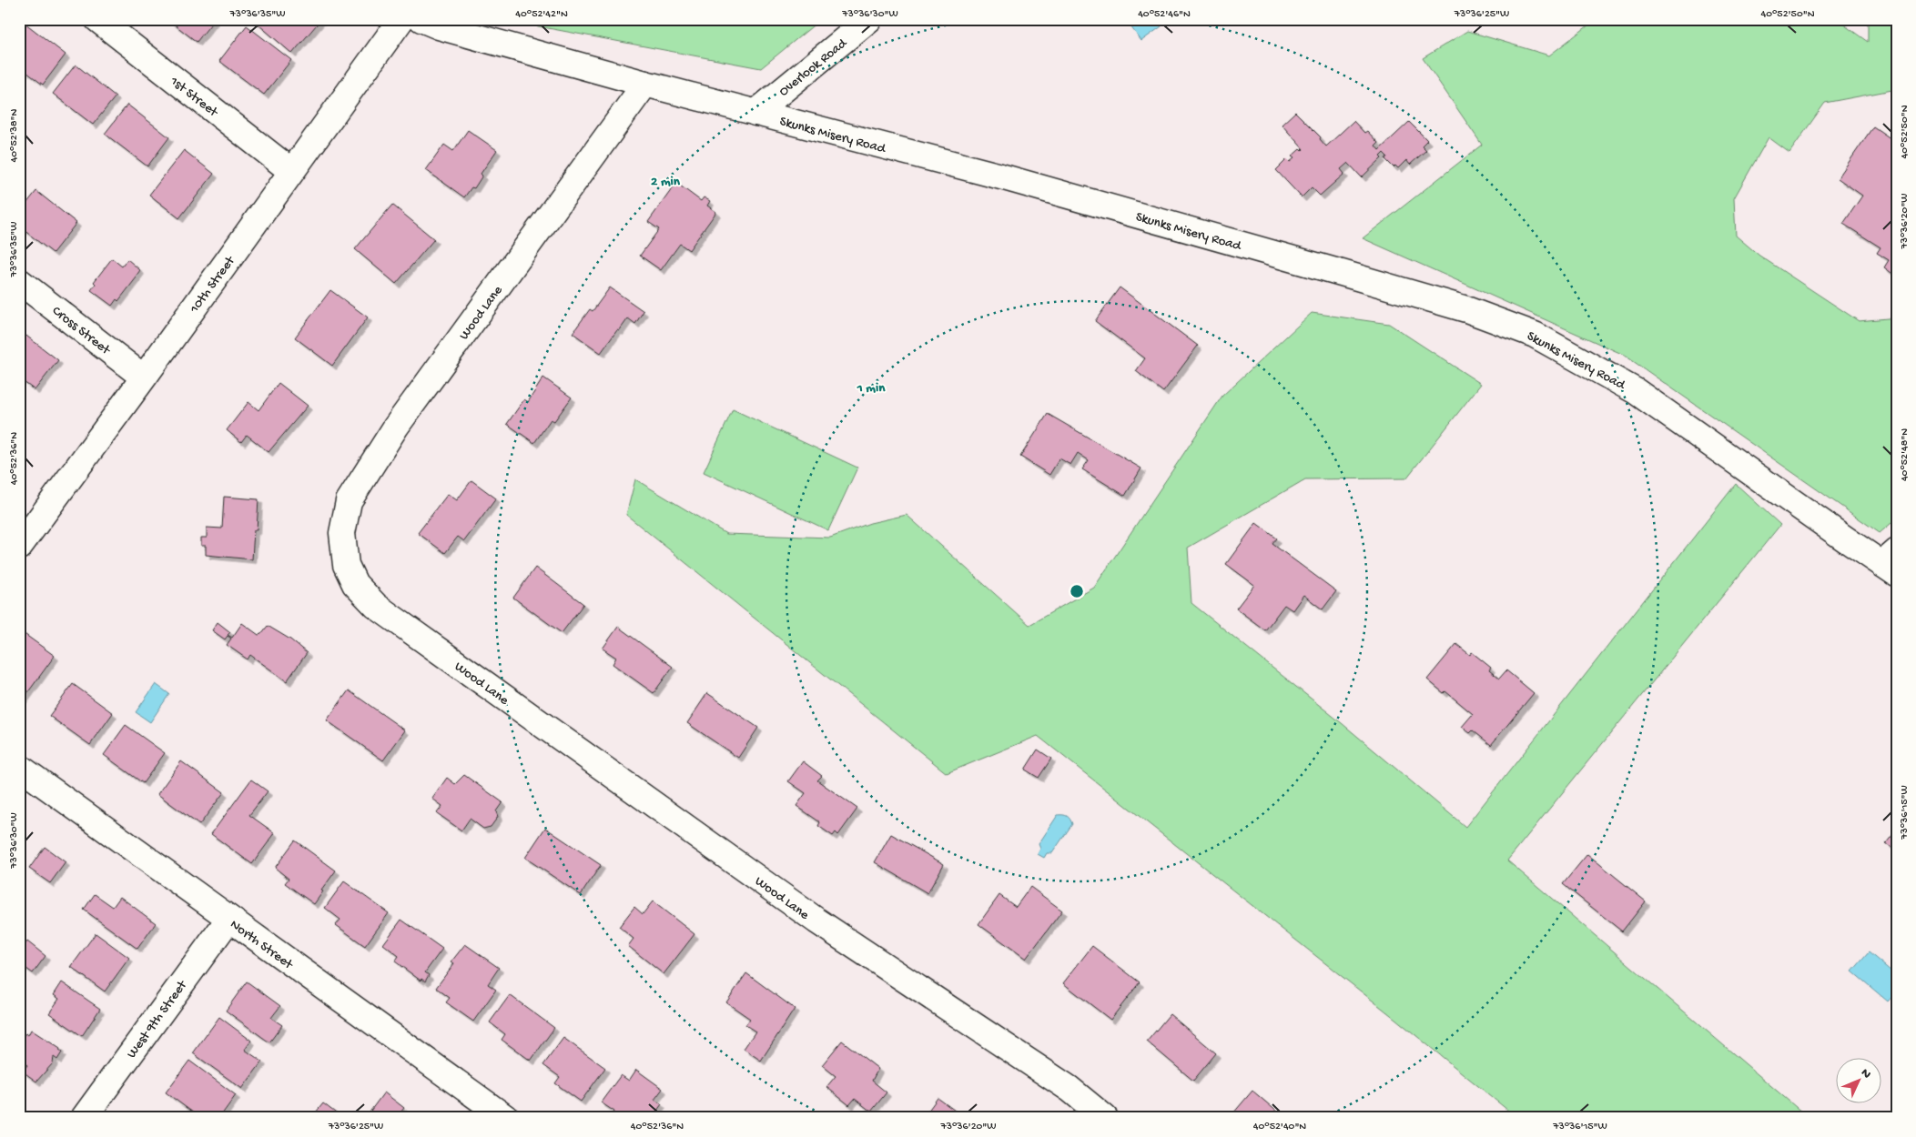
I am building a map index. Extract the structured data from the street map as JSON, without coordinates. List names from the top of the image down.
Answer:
{
  "streets": {
    "street": [
      "Overlook Road",
      "1st Street",
      "Skunks Misery Road",
      "10th Street",
      "Wood Lane",
      "Cross Street",
      "North Street",
      "West 9th Street"
    ]
  },
  "crossings": [
    ["Overlook Road", "Skunks Misery Road"],
    ["1st Street", "10th Street"],
    ["Skunks Misery Road", "Wood Lane"],
    ["10th Street", "Cross Street"],
    ["North Street", "West 9th Street"]
  ],
  "north": "top right",
  "coordinates": [
    "73°36'35\"W",
    "40°52'42\"N",
    "73°36'30\"W",
    "40°52'46\"N",
    "73°36'25\"W",
    "40°52'50\"N",
    "40°52'38\"N",
    "73°36'20\"W",
    "40°52'48\"N",
    "40°52'36\"N",
    "73°36'15\"W",
    "40°52'40\"N"
  ],
  "rings": ["2 min", "1 min"]
}
